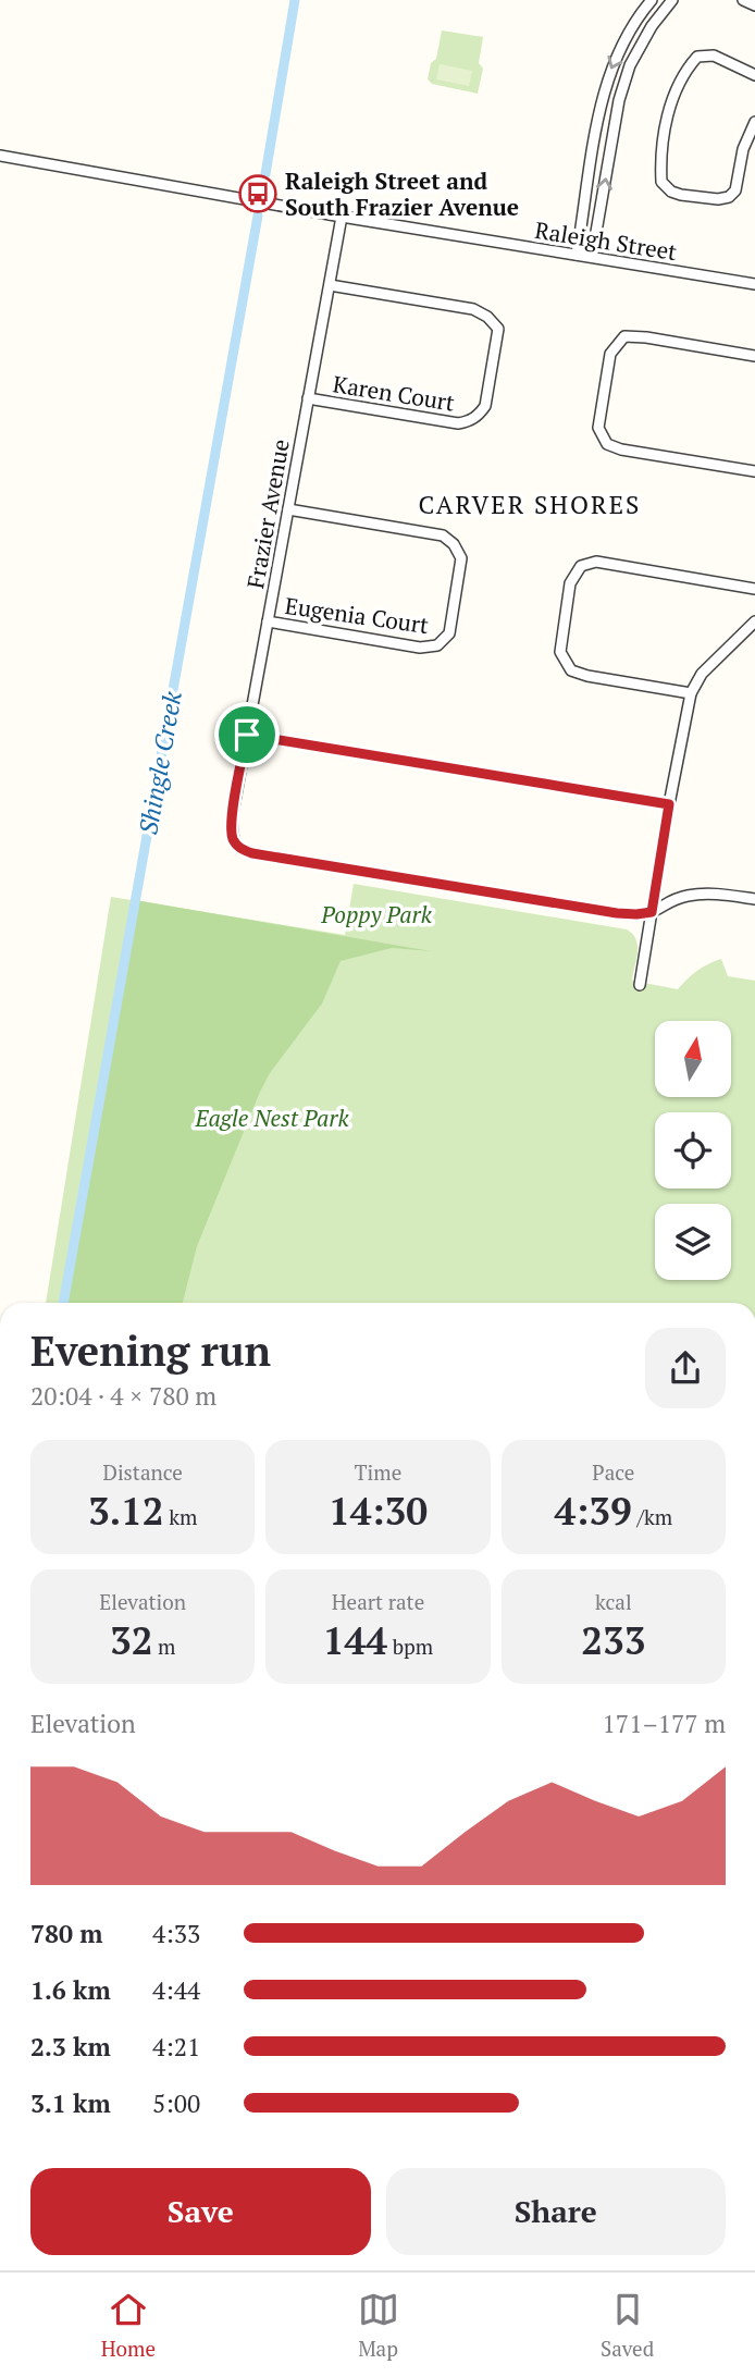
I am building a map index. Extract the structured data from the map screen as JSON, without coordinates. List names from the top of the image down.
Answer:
{
  "streets": {
    "street": [
      "Raleigh Street",
      "Karen Court",
      "Frazier Avenue",
      "Eugenia Court"
    ]
  },
  "crossings": [
    ["Raleigh Street", "Frazier Avenue"],
    ["Karen Court", "Frazier Avenue"],
    ["Frazier Avenue", "Eugenia Court"]
  ],
  "districts": ["CARVER SHORES"],
  "water": ["Shingle Creek"],
  "parks": ["Poppy Park", "Eagle Nest Park"],
  "places": {
    "bus stop": ["Raleigh Street and South Frazier Avenue"]
  },
  "north": "top",
  "page": {
    "heading": ["Evening run", "20:04 · 4 × 780 m"],
    "stats": [
      ["Distance", "3.12 km"],
      ["Time", "14:30"],
      ["Pace", "4:39 /km"],
      ["Elevation", "32 m"],
      ["Heart rate", "144 bpm"],
      ["kcal", "233"]
    ],
    "chart": ["Elevation", "171–177 m"],
    "list": [
      {
        "name": "780 m",
        "note": "4:33"
      },
      {
        "name": "1.6 km",
        "note": "4:44"
      },
      {
        "name": "2.3 km",
        "note": "4:21"
      },
      {
        "name": "3.1 km",
        "note": "5:00"
      }
    ],
    "buttons": ["Save", "Share"],
    "tabs": ["Home", "Map", "Saved"]
  }
}
